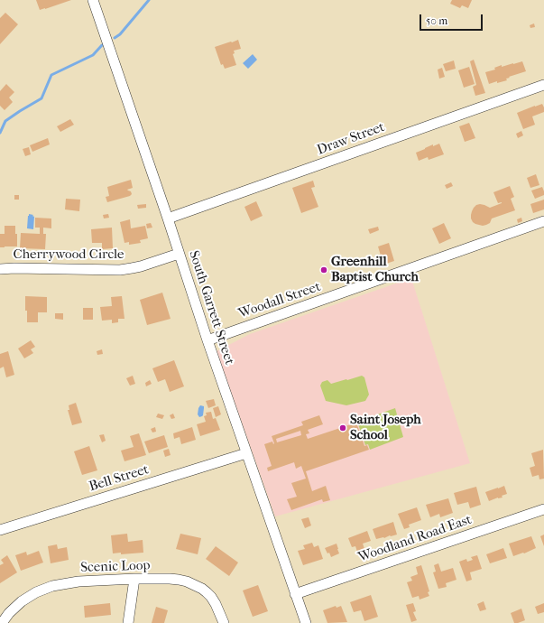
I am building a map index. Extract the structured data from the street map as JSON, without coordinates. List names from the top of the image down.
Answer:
{
  "streets": {
    "street": [
      "Draw Street",
      "Cherrywood Circle",
      "Woodall Street",
      "South Garrett Street",
      "Bell Street",
      "Woodland Road East",
      "Scenic Loop"
    ]
  },
  "crossings": [
    ["Draw Street", "South Garrett Street"],
    ["Cherrywood Circle", "South Garrett Street"],
    ["Woodall Street", "South Garrett Street"],
    ["South Garrett Street", "Bell Street"],
    ["South Garrett Street", "Woodland Road East"]
  ],
  "places": ["Greenhill Baptist Church", "Saint Joseph School"],
  "scale_bar": "50 m"
}
